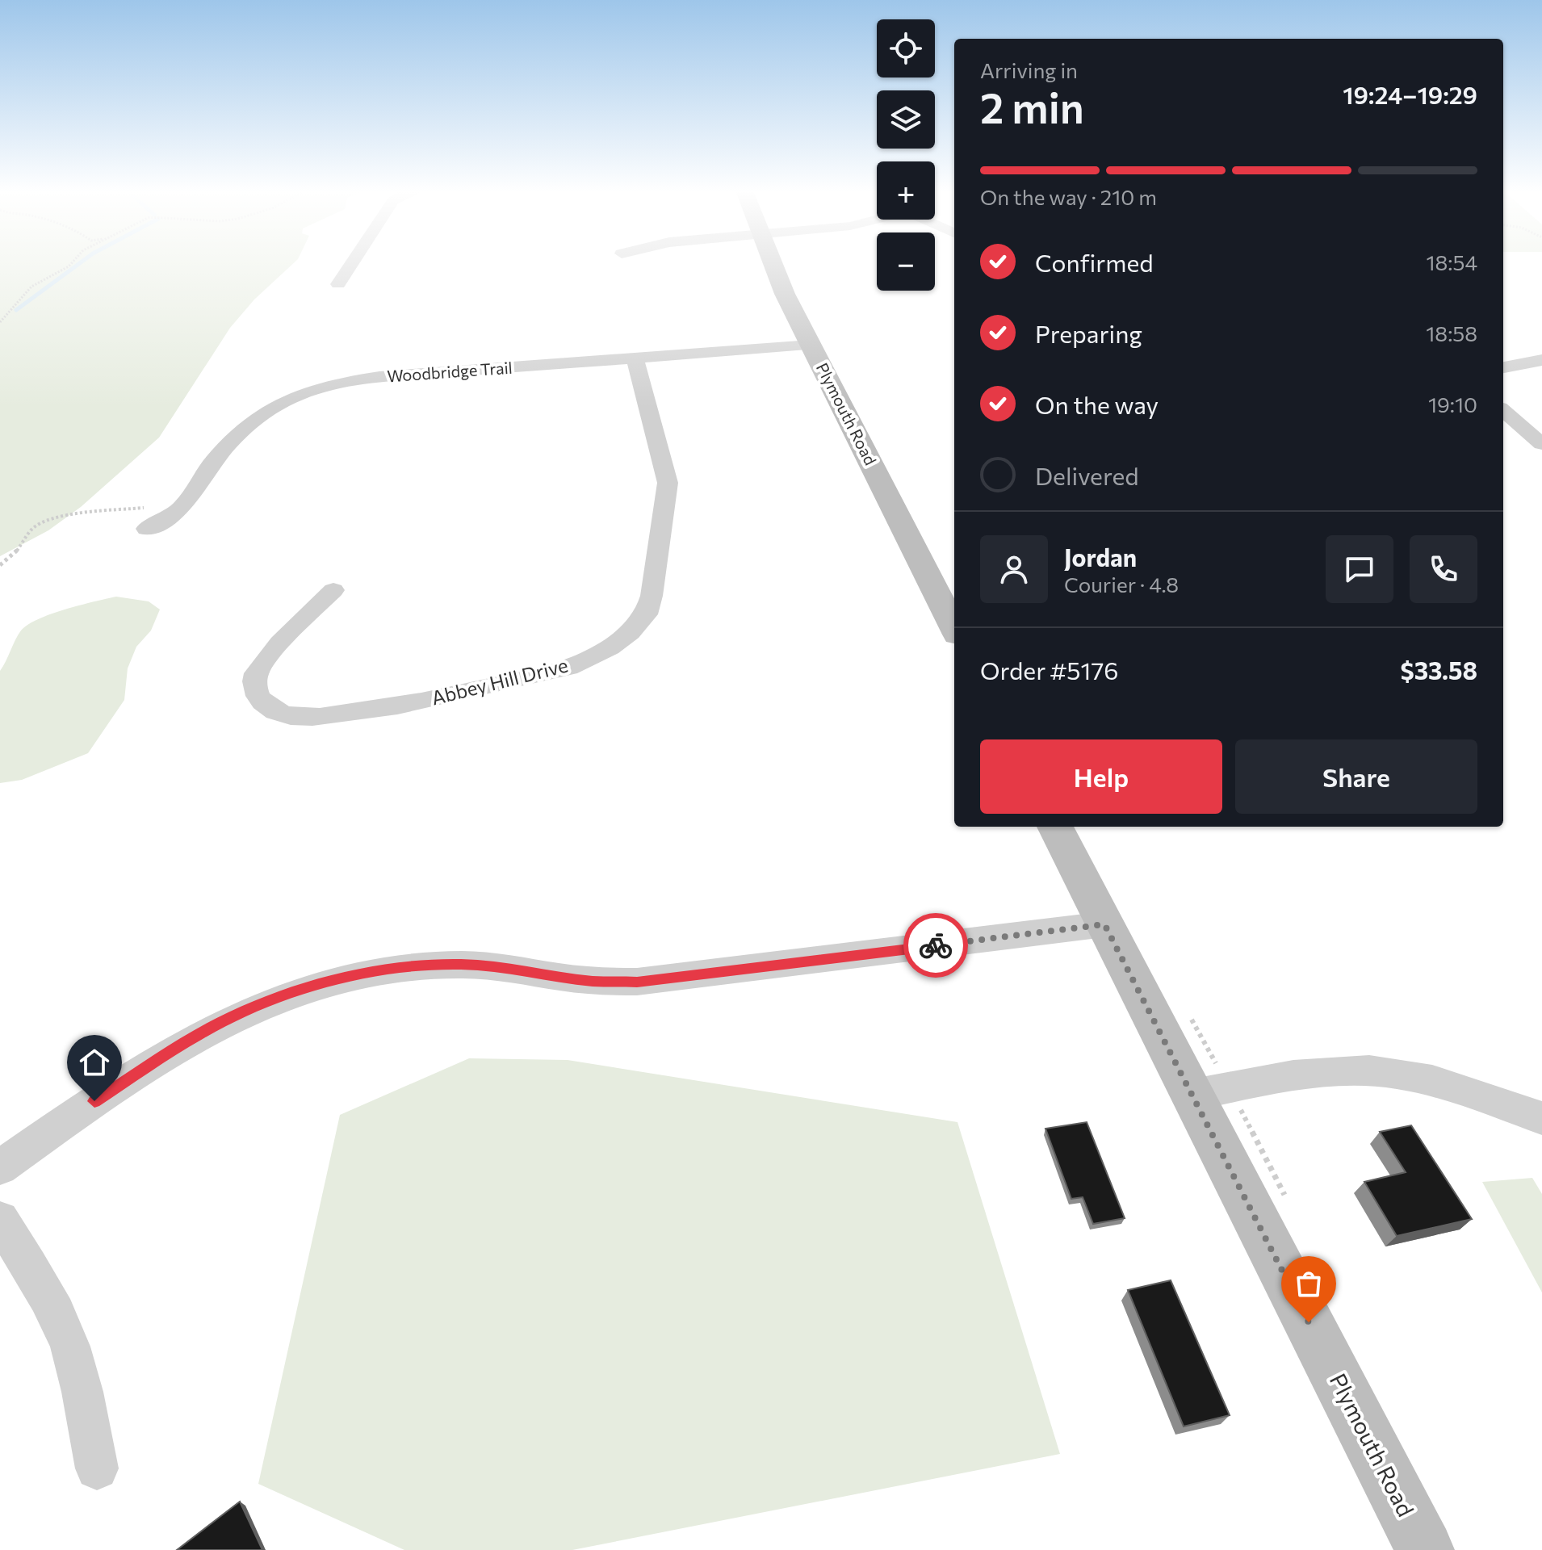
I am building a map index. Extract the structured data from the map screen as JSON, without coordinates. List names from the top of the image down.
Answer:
{
  "streets": {
    "main road": ["Plymouth Road"],
    "street": ["Woodbridge Trail", "Abbey Hill Drive"]
  },
  "crossings": [
    ["Woodbridge Trail", "Plymouth Road"],
    ["Woodbridge Trail", "Abbey Hill Drive"]
  ],
  "page": {
    "map_buttons": ["+", "−"],
    "heading": ["2 min", "Arriving in", "19:24–19:29"],
    "panel": [
      "Jordan",
      "Courier · 4.8",
      "Order #5176",
      "$33.58"
    ],
    "bar": "On the way · 210 m",
    "list": [
      ["Confirmed", "18:54"],
      ["Preparing", "18:58"],
      ["On the way", "19:10"],
      "Delivered"
    ],
    "buttons": ["Help", "Share"]
  }
}
